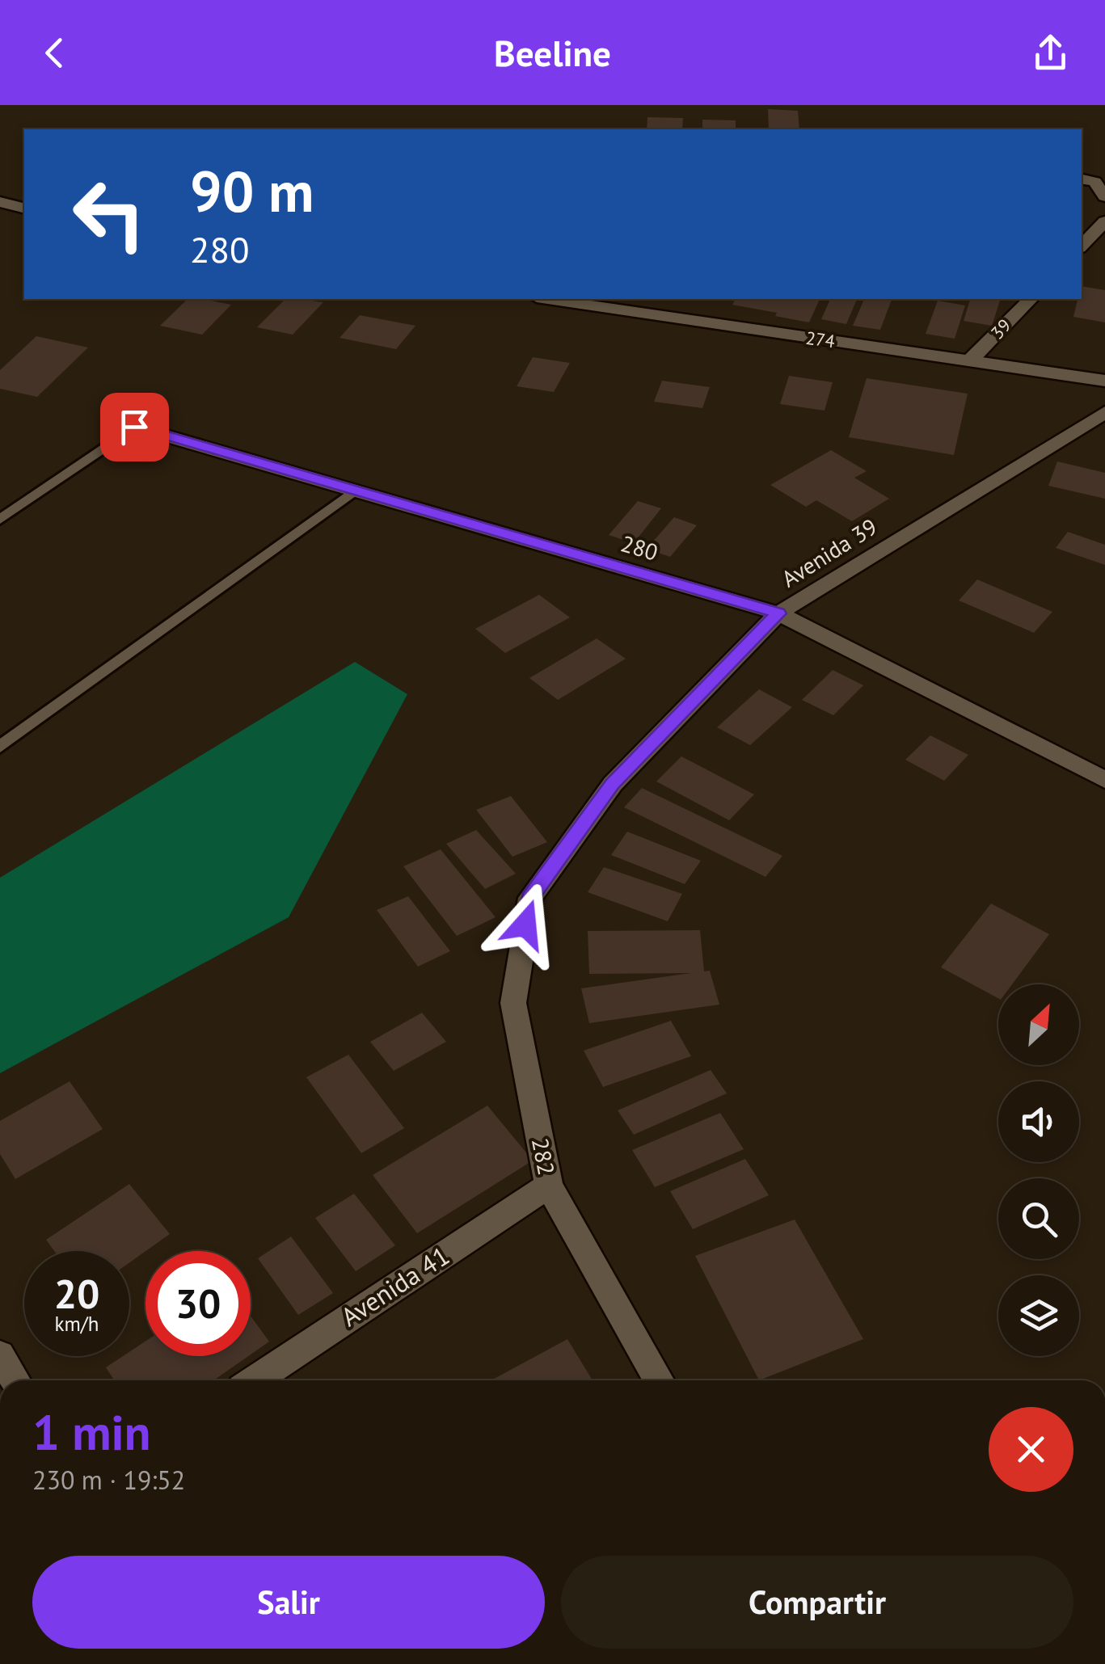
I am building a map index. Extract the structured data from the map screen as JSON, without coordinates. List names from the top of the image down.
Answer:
{
  "streets": {
    "street": [
      "39",
      "274",
      "280",
      "Avenida 39",
      "282",
      "Avenida 41"
    ]
  },
  "crossings": [
    ["39", "274"],
    ["280", "Avenida 39"],
    ["Avenida 39", "282"],
    ["282", "Avenida 41"]
  ],
  "north": "top right",
  "page": {
    "header": "Beeline",
    "turn": ["90 m", "280"],
    "speed": "20 km/h",
    "limit": "30",
    "heading": ["1 min", "230 m · 19:52"],
    "buttons": ["Salir", "Compartir"]
  }
}
